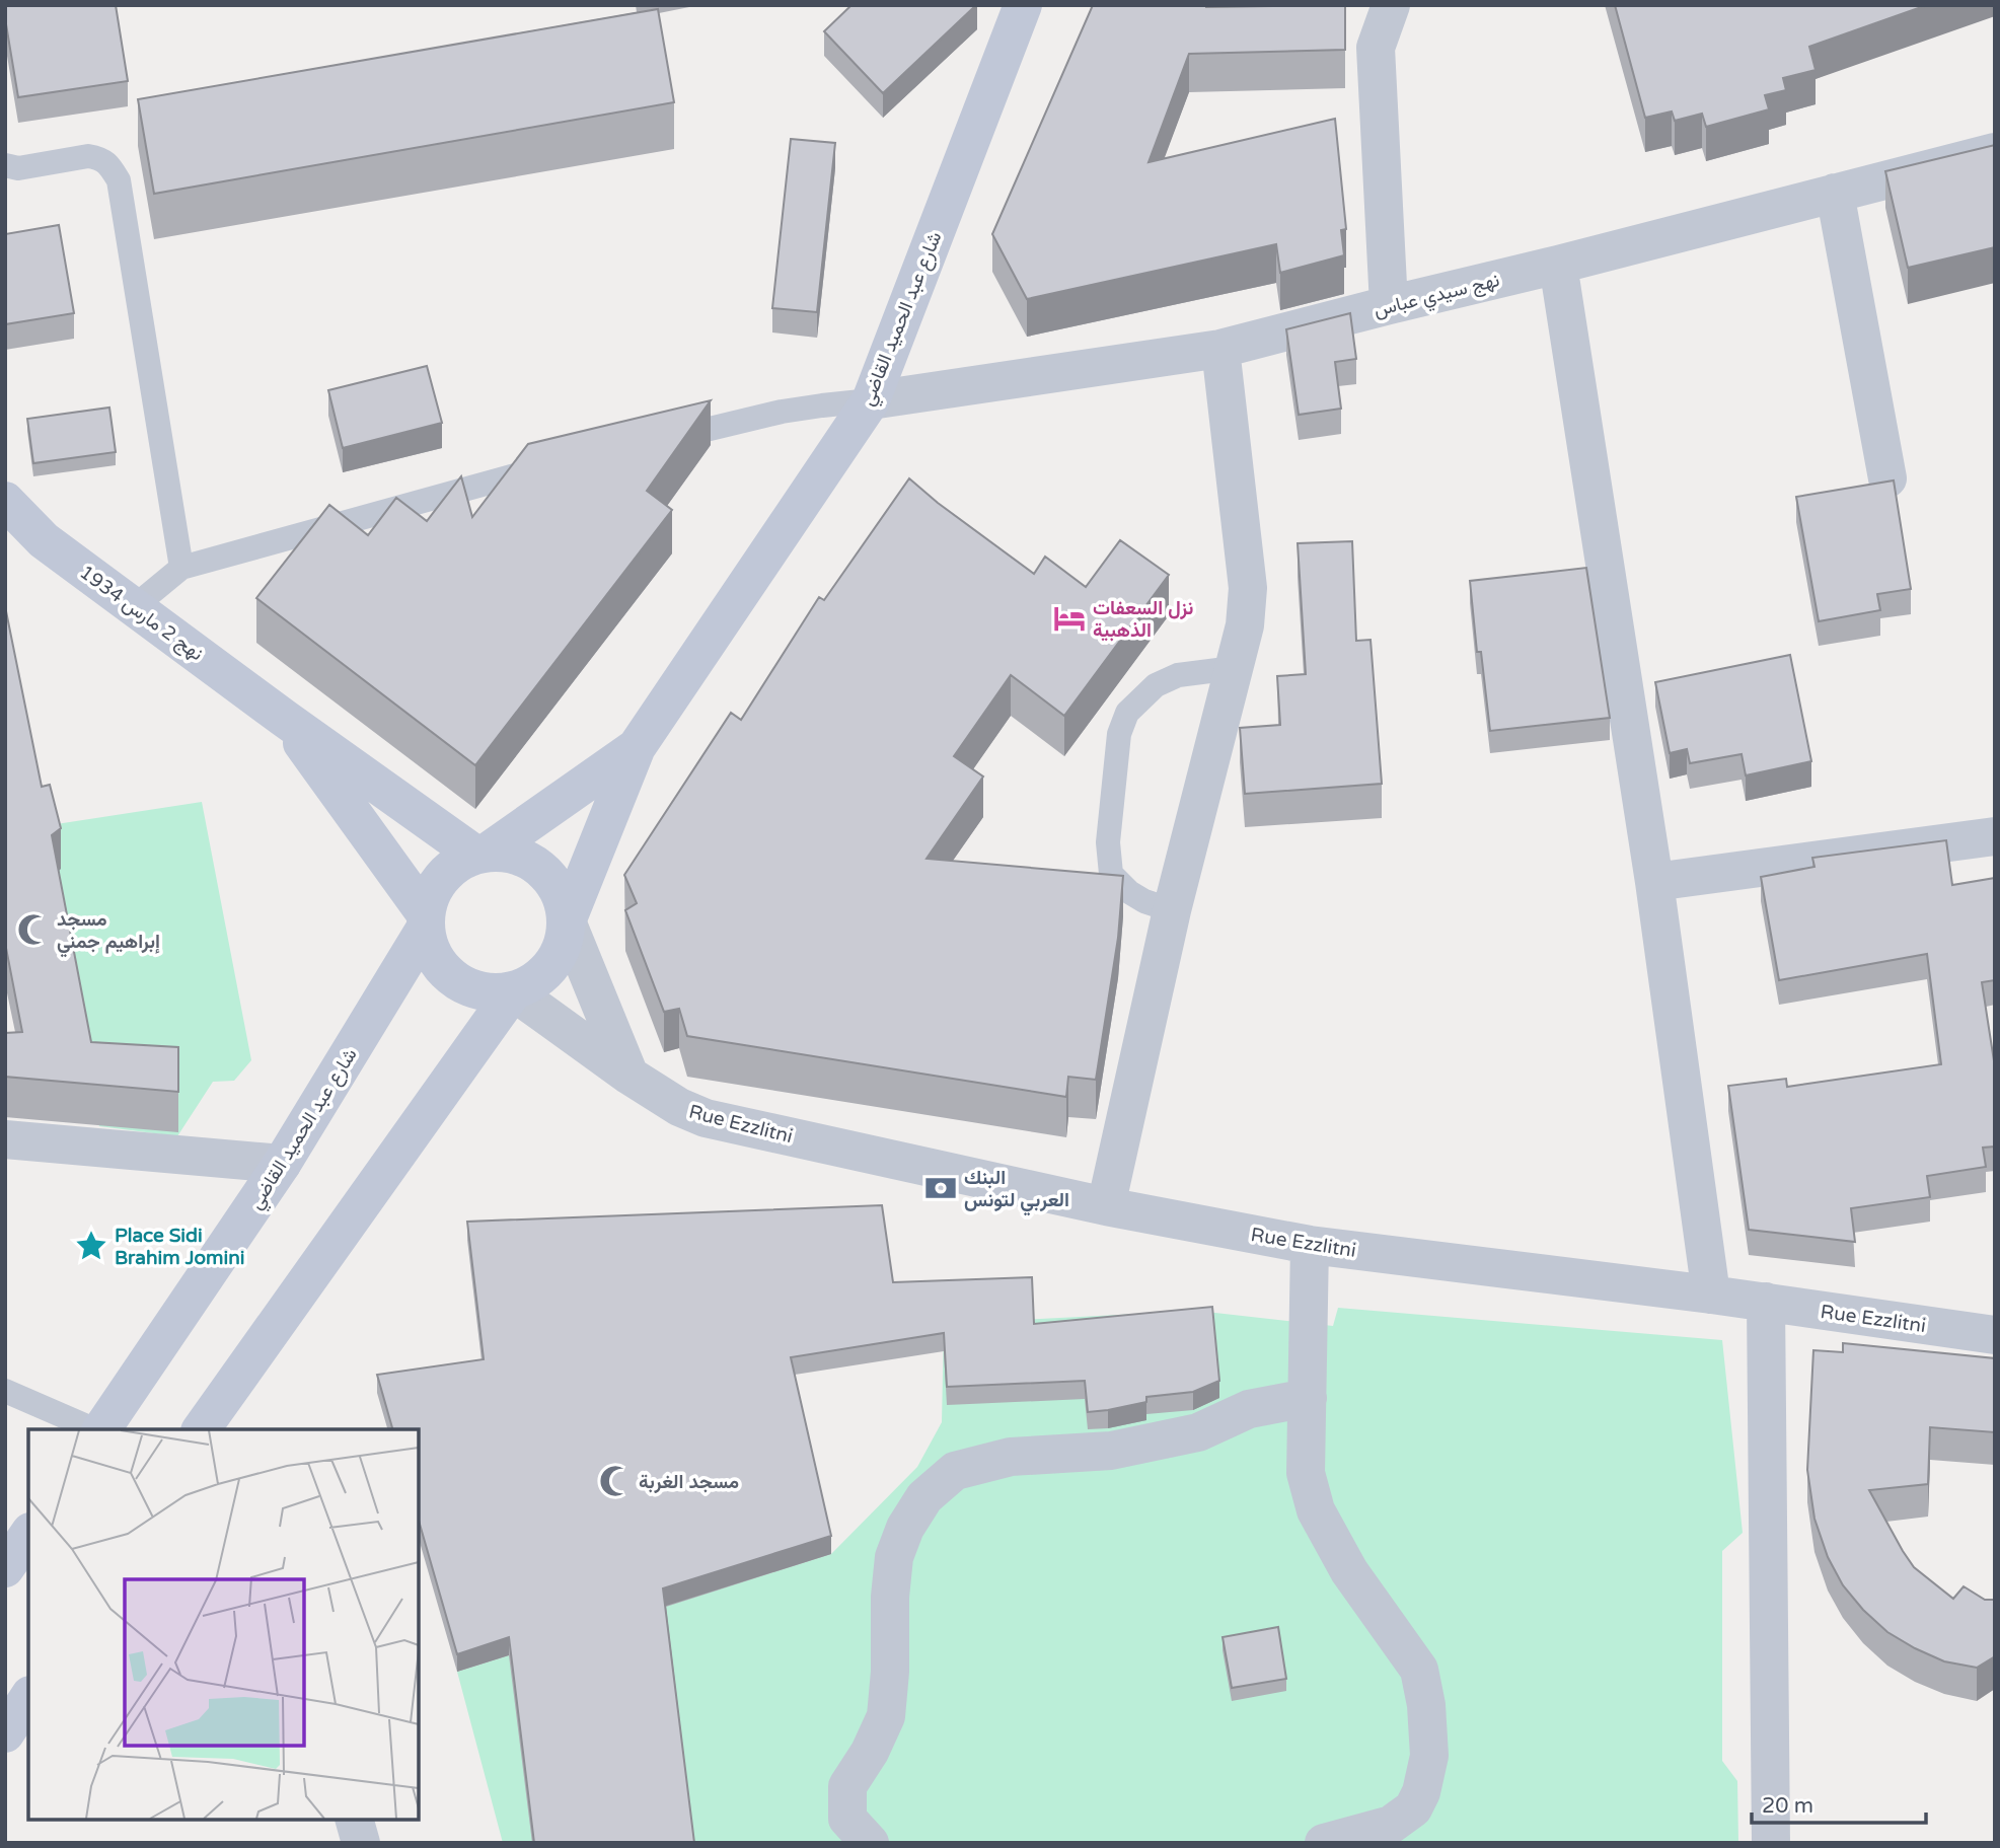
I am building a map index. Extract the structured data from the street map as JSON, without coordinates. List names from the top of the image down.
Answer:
{
  "streets": {
    "street": [
      "نهج سيدي عباس",
      "شارع عبد الحميد القاضي",
      "نهج 2 مارس 1934",
      "Rue Ezzlitni"
    ]
  },
  "crossings": [
    ["نهج سيدي عباس", "شارع عبد الحميد القاضي"],
    ["شارع عبد الحميد القاضي", "نهج 2 مارس 1934"],
    ["شارع عبد الحميد القاضي", "Rue Ezzlitni"],
    ["نهج 2 مارس 1934", "Rue Ezzlitni"]
  ],
  "places": {
    "hotel": ["نزل السعفات الذهبية"],
    "mosque": ["مسجد إبراهيم جمني", "مسجد الغربة"],
    "bank": ["البنك العربي لتونس"],
    "place": ["Place Sidi Brahim Jomini"]
  },
  "scale_bar": "20 m"
}
